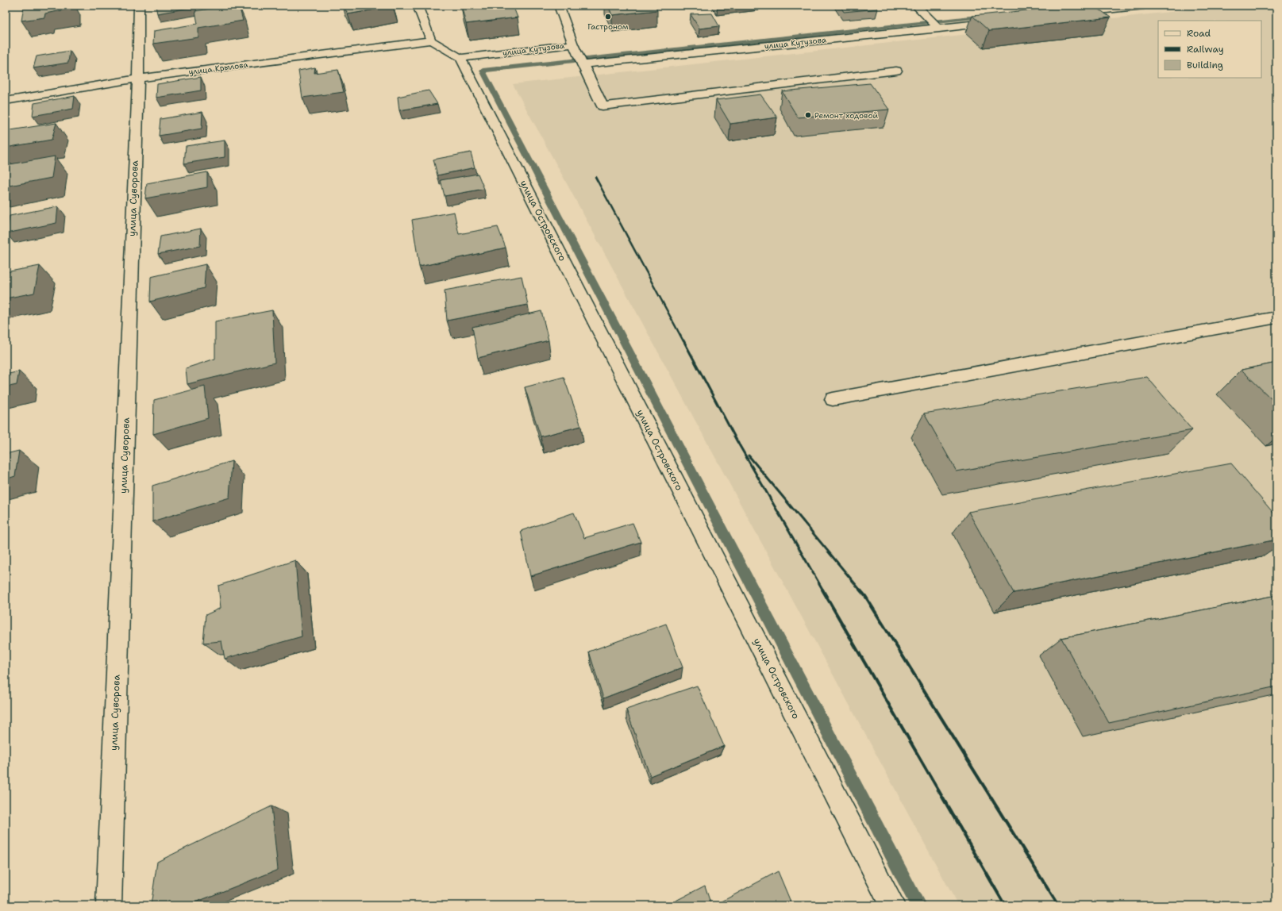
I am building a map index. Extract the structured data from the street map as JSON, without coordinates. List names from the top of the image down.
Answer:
{
  "streets": {
    "street": [
      "улица Кутузова",
      "улица Крылова",
      "улица Суворова",
      "улица Островского"
    ]
  },
  "crossings": [
    ["улица Кутузова", "улица Островского"],
    ["улица Крылова", "улица Суворова"]
  ],
  "places": ["Гастроном", "Ремонт ходовой"],
  "legend": ["Road", "Railway", "Building"]
}
